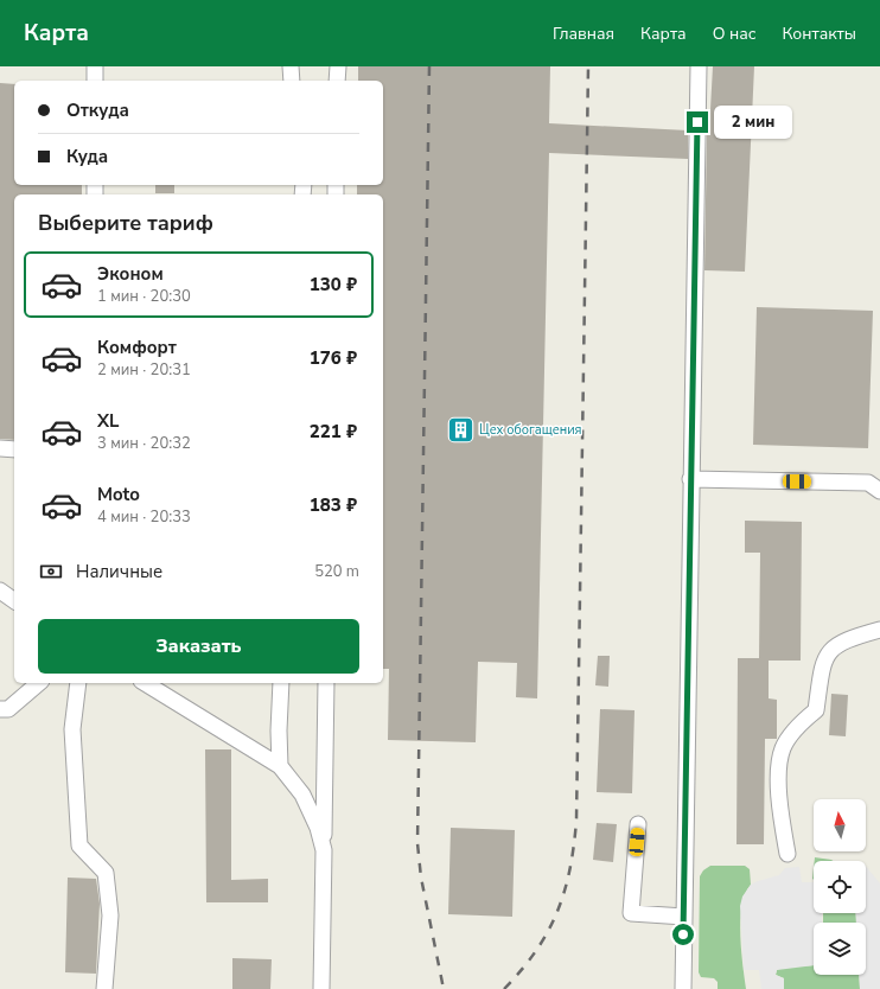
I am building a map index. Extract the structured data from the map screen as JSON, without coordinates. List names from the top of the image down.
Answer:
{
  "places": {
    "building": ["Цех обогащения"]
  },
  "north": "top",
  "page": {
    "header": "Карта",
    "nav": [
      "Главная",
      "Карта",
      "О нас",
      "Контакты"
    ],
    "banner": ["Откуда", "Куда"],
    "bubble": "2 мин",
    "heading": "Выберите тариф",
    "list": [
      {
        "name": "Эконом",
        "note": "1 мин · 20:30",
        "value": "130 ₽"
      },
      {
        "name": "Комфорт",
        "note": "2 мин · 20:31",
        "value": "176 ₽"
      },
      {
        "name": "XL",
        "note": "3 мин · 20:32",
        "value": "221 ₽"
      },
      {
        "name": "Moto",
        "note": "4 мин · 20:33",
        "value": "183 ₽"
      }
    ],
    "pay": ["Наличные", "520 m"],
    "buttons": "Заказать"
  }
}
